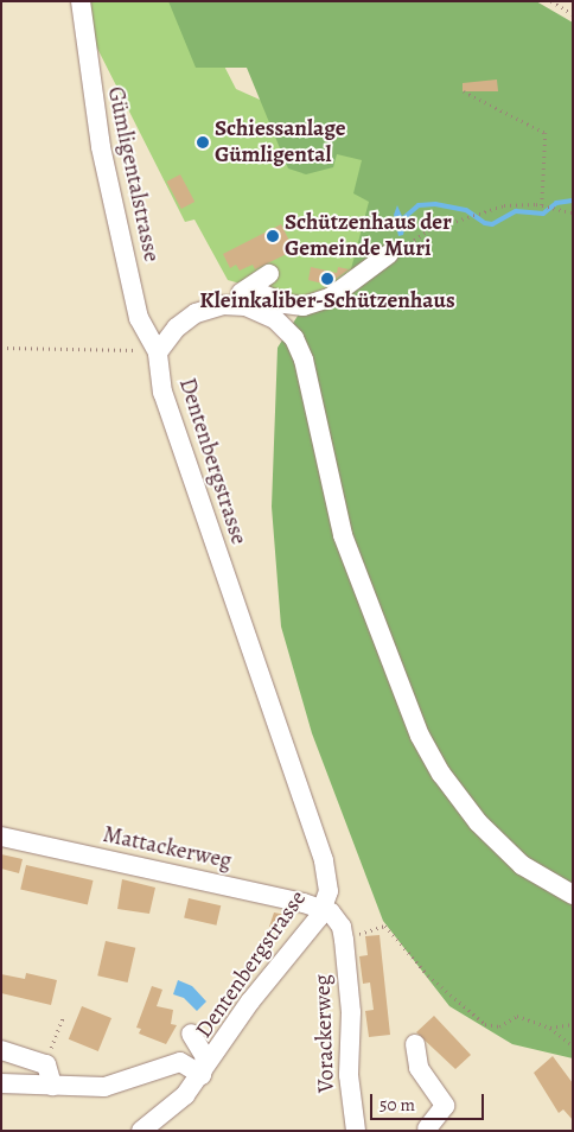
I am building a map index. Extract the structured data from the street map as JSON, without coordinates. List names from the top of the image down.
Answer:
{
  "streets": {
    "street": [
      "Gümligentalstrasse",
      "Dentenbergstrasse",
      "Mattackerweg",
      "Vorackerweg"
    ]
  },
  "crossings": [
    ["Gümligentalstrasse", "Dentenbergstrasse"],
    ["Dentenbergstrasse", "Mattackerweg"],
    ["Dentenbergstrasse", "Vorackerweg"],
    ["Mattackerweg", "Vorackerweg"]
  ],
  "places": ["Schiessanlage Gümligental", "Schützenhaus der Gemeinde Muri", "Kleinkaliber-Schützenhaus"],
  "scale_bar": "50 m"
}
